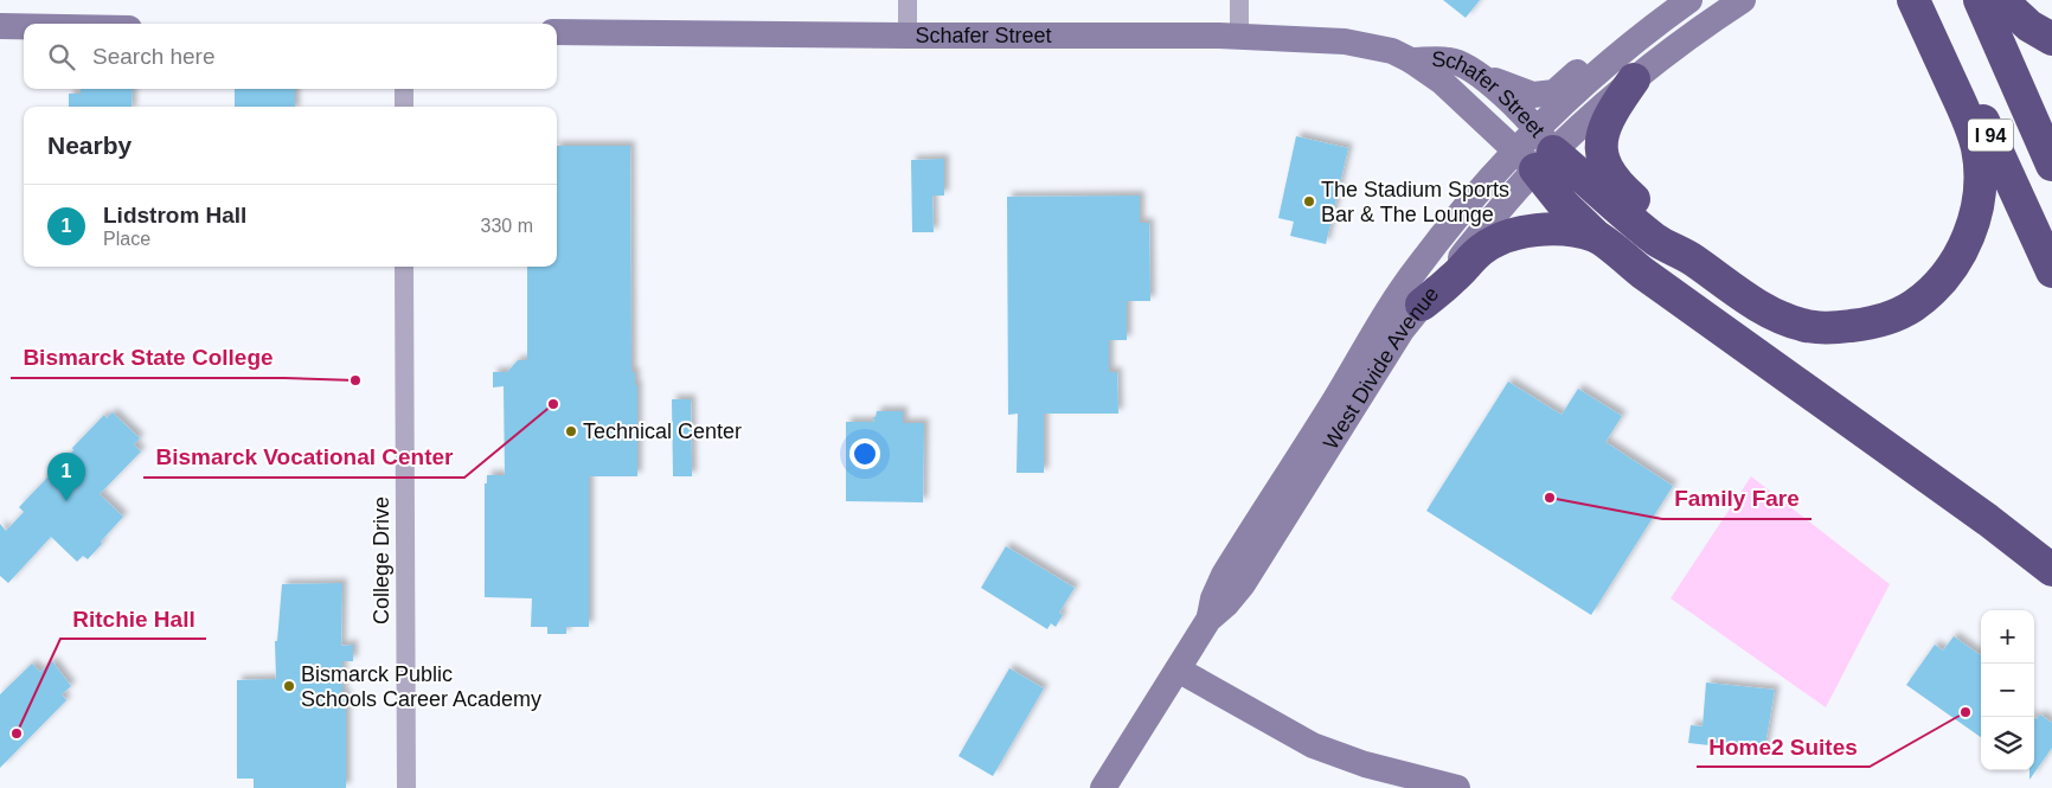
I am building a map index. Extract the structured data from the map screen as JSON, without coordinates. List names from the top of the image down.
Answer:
{
  "streets": {
    "highway": ["I 94"],
    "street": ["Schafer Street", "West Divide Avenue", "College Drive"]
  },
  "crossings": [
    ["Schafer Street", "West Divide Avenue"]
  ],
  "places": [
    "The Stadium Sports Bar & The Lounge",
    "Bismarck State College",
    "Bismarck Vocational Center",
    "Technical Center",
    "Family Fare",
    "Bismarck Public Schools Career Academy",
    "Home2 Suites",
    "Ritchie Hall"
  ],
  "page": {
    "search": "Search here",
    "heading": "Nearby",
    "list": [
      {
        "mark": "1",
        "name": "Lidstrom Hall",
        "note": "Place",
        "value": "330 m"
      }
    ],
    "pins": "1",
    "map_buttons": ["+", "−"]
  }
}
